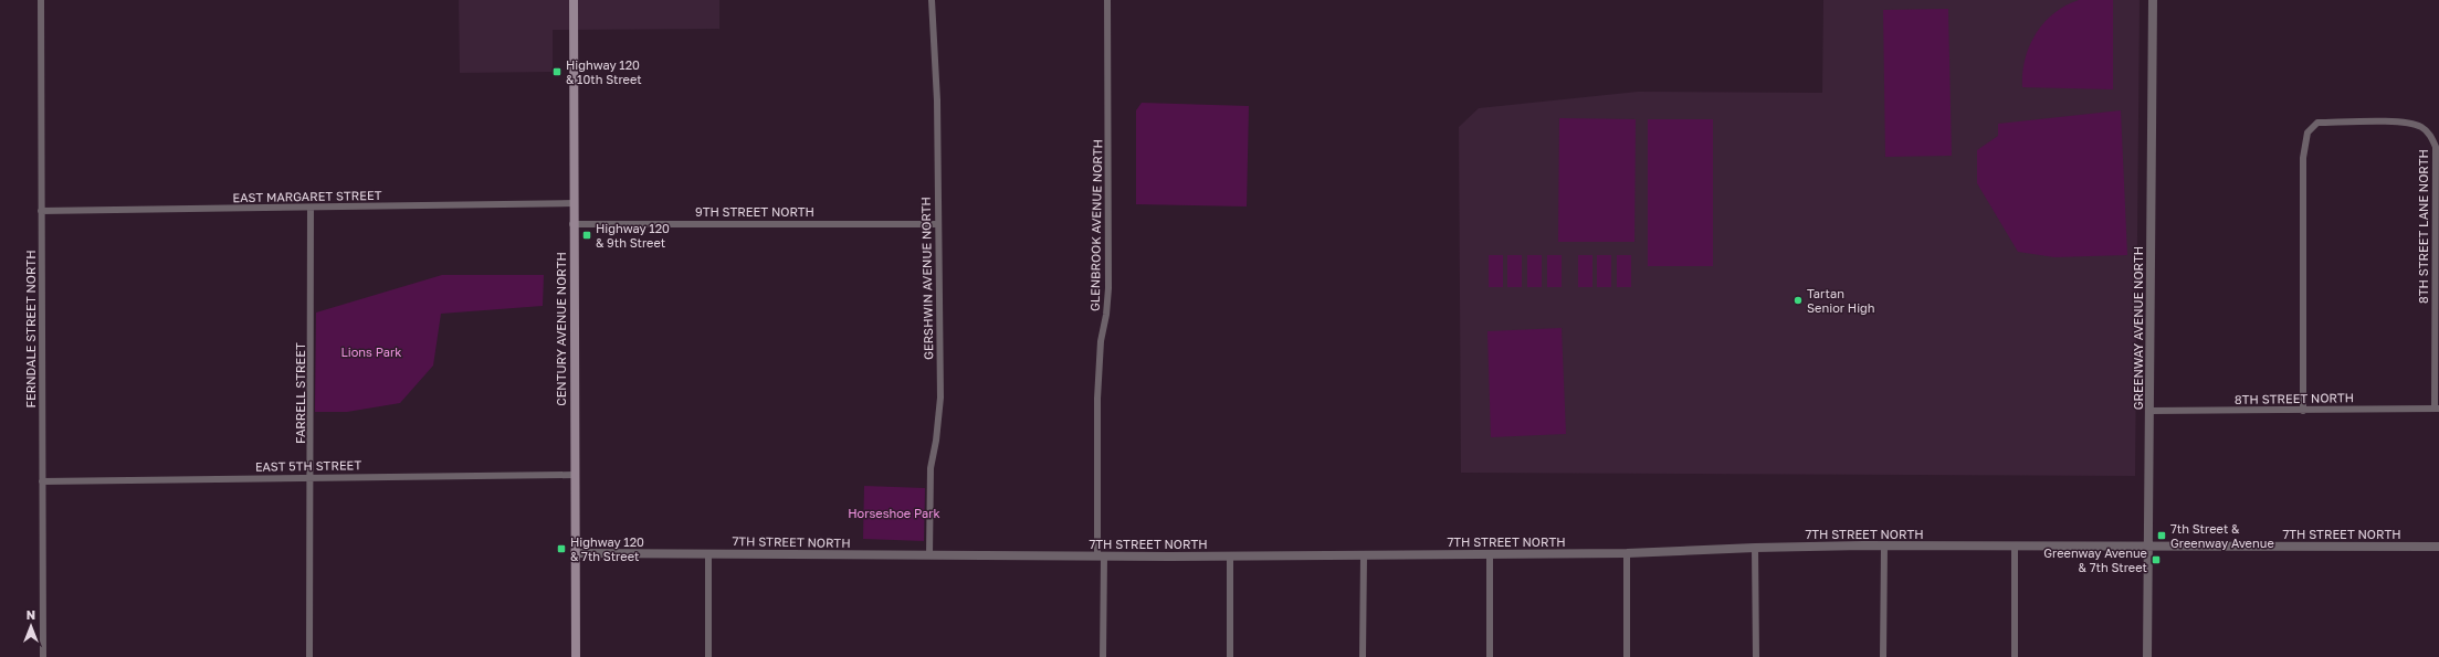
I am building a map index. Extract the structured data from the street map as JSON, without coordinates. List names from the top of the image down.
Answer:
{
  "streets": {
    "main road": ["CENTURY AVENUE NORTH"],
    "street": [
      "EAST MARGARET STREET",
      "9TH STREET NORTH",
      "GLENBROOK AVENUE NORTH",
      "8TH STREET LANE NORTH",
      "GERSHWIN AVENUE NORTH",
      "GREENWAY AVENUE NORTH",
      "FERNDALE STREET NORTH",
      "FARRELL STREET",
      "8TH STREET NORTH",
      "EAST 5TH STREET",
      "7TH STREET NORTH"
    ]
  },
  "crossings": [
    ["EAST MARGARET STREET", "FERNDALE STREET NORTH"],
    ["EAST MARGARET STREET", "CENTURY AVENUE NORTH"],
    ["EAST MARGARET STREET", "FARRELL STREET"],
    ["9TH STREET NORTH", "GERSHWIN AVENUE NORTH"],
    ["9TH STREET NORTH", "CENTURY AVENUE NORTH"],
    ["GLENBROOK AVENUE NORTH", "7TH STREET NORTH"],
    ["8TH STREET LANE NORTH", "8TH STREET NORTH"],
    ["GERSHWIN AVENUE NORTH", "7TH STREET NORTH"],
    ["GREENWAY AVENUE NORTH", "8TH STREET NORTH"],
    ["GREENWAY AVENUE NORTH", "7TH STREET NORTH"],
    ["FERNDALE STREET NORTH", "EAST 5TH STREET"],
    ["CENTURY AVENUE NORTH", "EAST 5TH STREET"],
    ["CENTURY AVENUE NORTH", "7TH STREET NORTH"],
    ["FARRELL STREET", "EAST 5TH STREET"]
  ],
  "parks": ["Lions Park", "Horseshoe Park"],
  "places": {
    "transit": [
      "Highway 120 & 10th Street",
      "Highway 120 & 9th Street",
      "7th Street & Greenway Avenue",
      "Highway 120 & 7th Street",
      "Greenway Avenue & 7th Street"
    ],
    "other": ["Tartan Senior High"]
  },
  "north": "top"
}
